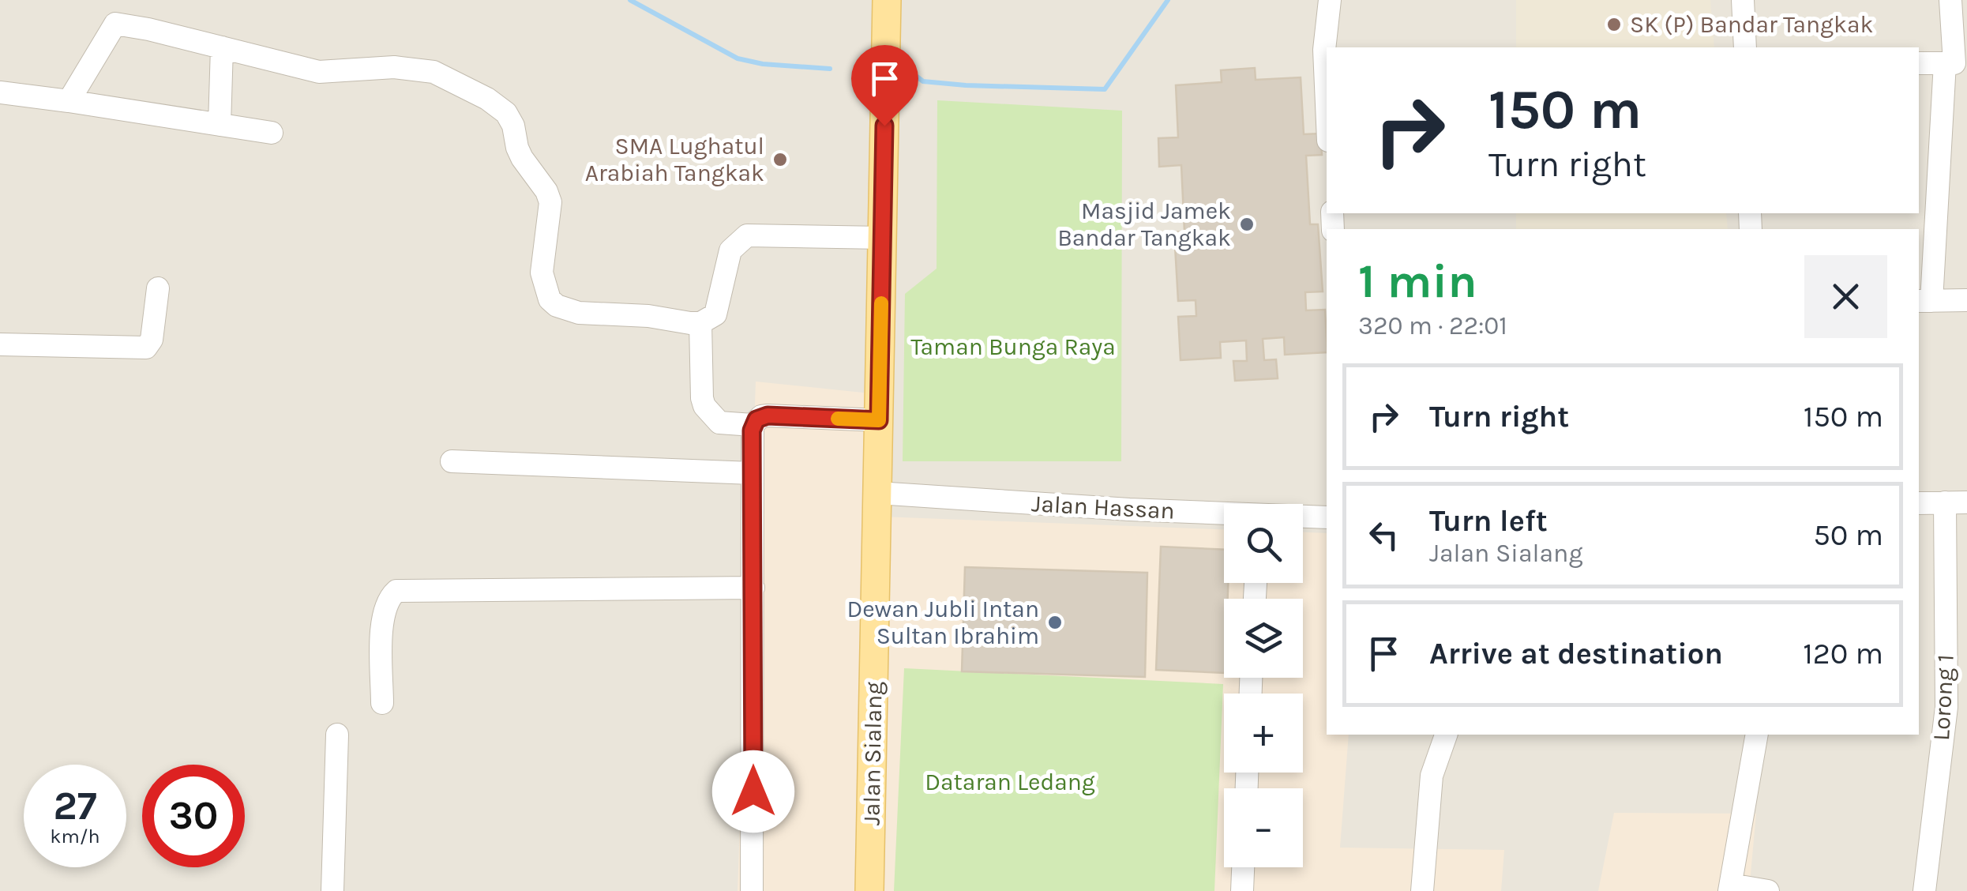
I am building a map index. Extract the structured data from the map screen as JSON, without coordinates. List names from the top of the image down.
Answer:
{
  "streets": {
    "main road": ["Jalan Sialang"],
    "street": ["Jalan Hassan", "Lorong 1"]
  },
  "crossings": [
    ["Jalan Hassan", "Jalan Sialang"]
  ],
  "parks": ["Taman Bunga Raya", "Dataran Ledang"],
  "places": [
    "SK (P) Bandar Tangkak",
    "SMA Lughatul Arabiah Tangkak",
    "Masjid Jamek Bandar Tangkak",
    "Dewan Jubli Intan Sultan Ibrahim"
  ],
  "page": {
    "turn": ["150 m", "Turn right"],
    "heading": ["1 min", "320 m · 22:01"],
    "list": [
      {
        "name": "Turn right",
        "value": "150 m"
      },
      {
        "name": "Turn left",
        "note": "Jalan Sialang",
        "value": "50 m"
      },
      {
        "name": "Arrive at destination",
        "value": "120 m"
      }
    ],
    "map_buttons": ["+", "−"],
    "speed": "27 km/h",
    "limit": "30"
  }
}
